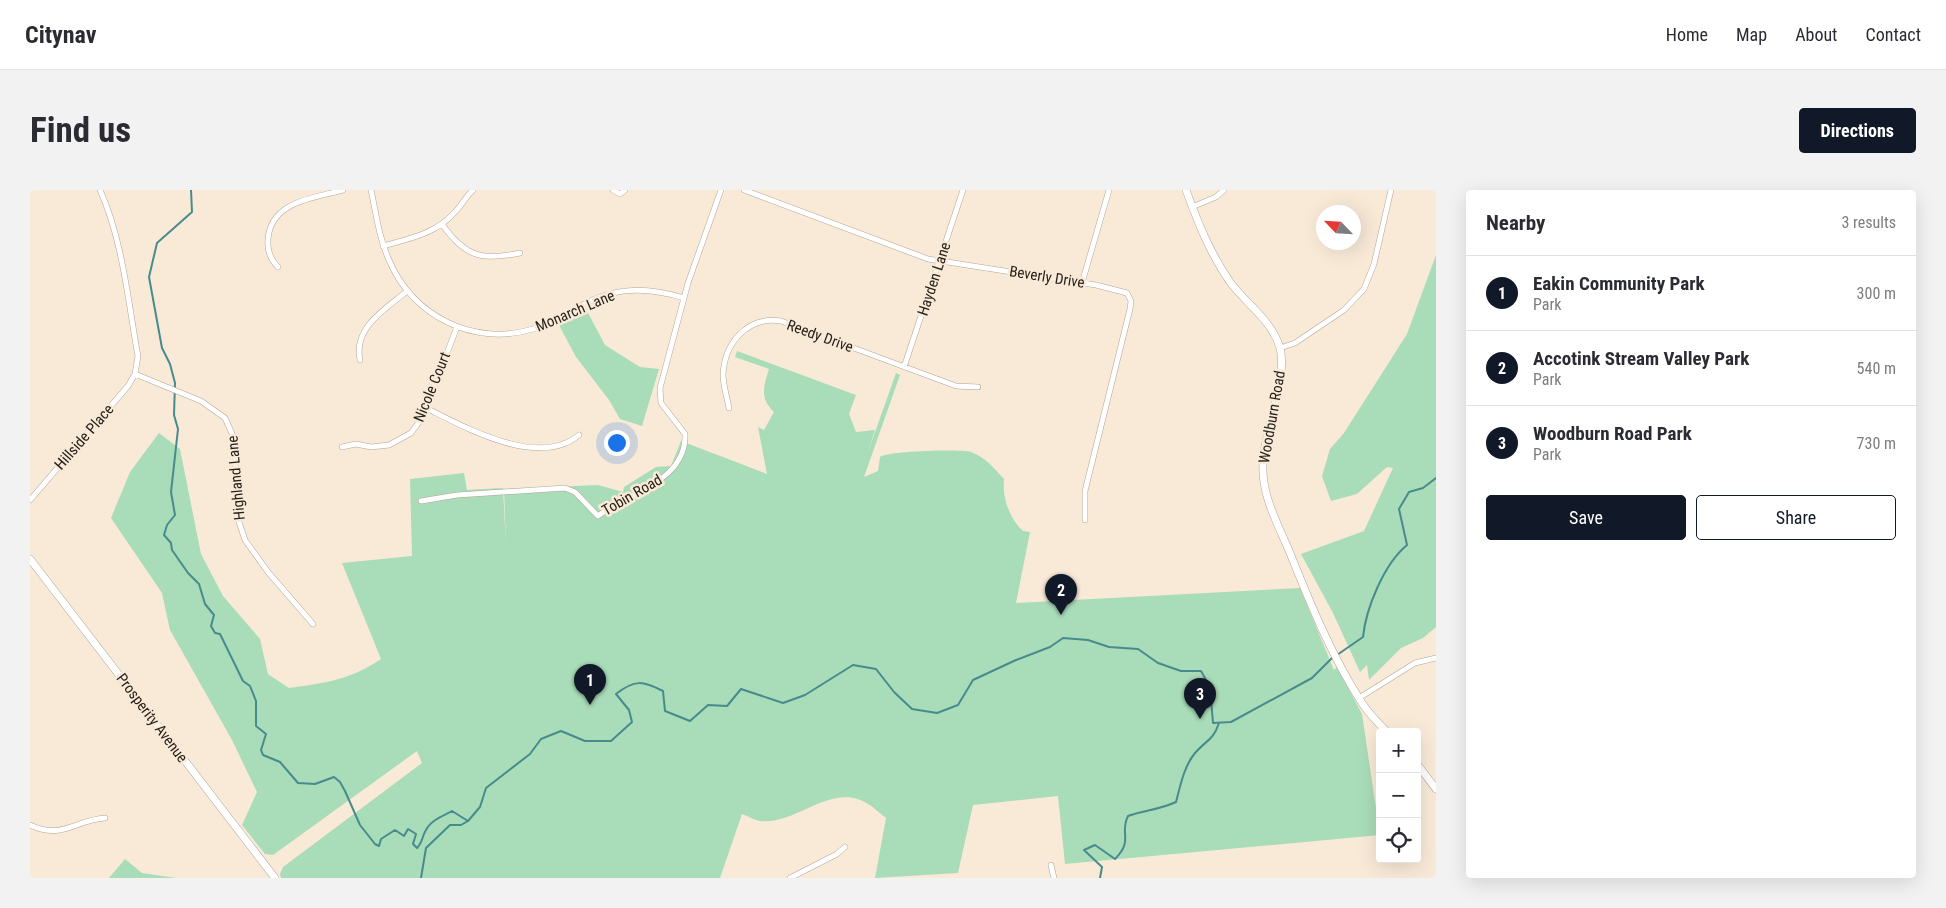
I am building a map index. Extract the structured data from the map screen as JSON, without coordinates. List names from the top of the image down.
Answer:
{
  "streets": {
    "street": [
      "Beverly Drive",
      "Hayden Lane",
      "Monarch Lane",
      "Reedy Drive",
      "Nicole Court",
      "Woodburn Road",
      "Hillside Place",
      "Highland Lane",
      "Tobin Road",
      "Prosperity Avenue"
    ]
  },
  "crossings": [
    ["Beverly Drive", "Hayden Lane"],
    ["Hayden Lane", "Reedy Drive"],
    ["Monarch Lane", "Nicole Court"],
    ["Monarch Lane", "Tobin Road"],
    ["Hillside Place", "Highland Lane"]
  ],
  "north": "top left",
  "page": {
    "header": "Citynav",
    "nav": [
      "Home",
      "Map",
      "About",
      "Contact"
    ],
    "buttons": [
      "Directions",
      ["Save", "Share"]
    ],
    "title": "Find us",
    "heading": ["Nearby", "3 results"],
    "list": [
      {
        "mark": "1",
        "name": "Eakin Community Park",
        "note": "Park",
        "value": "300 m"
      },
      {
        "mark": "2",
        "name": "Accotink Stream Valley Park",
        "note": "Park",
        "value": "540 m"
      },
      {
        "mark": "3",
        "name": "Woodburn Road Park",
        "note": "Park",
        "value": "730 m"
      }
    ],
    "pins": ["2", "1", "3"],
    "map_buttons": ["+", "−"]
  }
}
